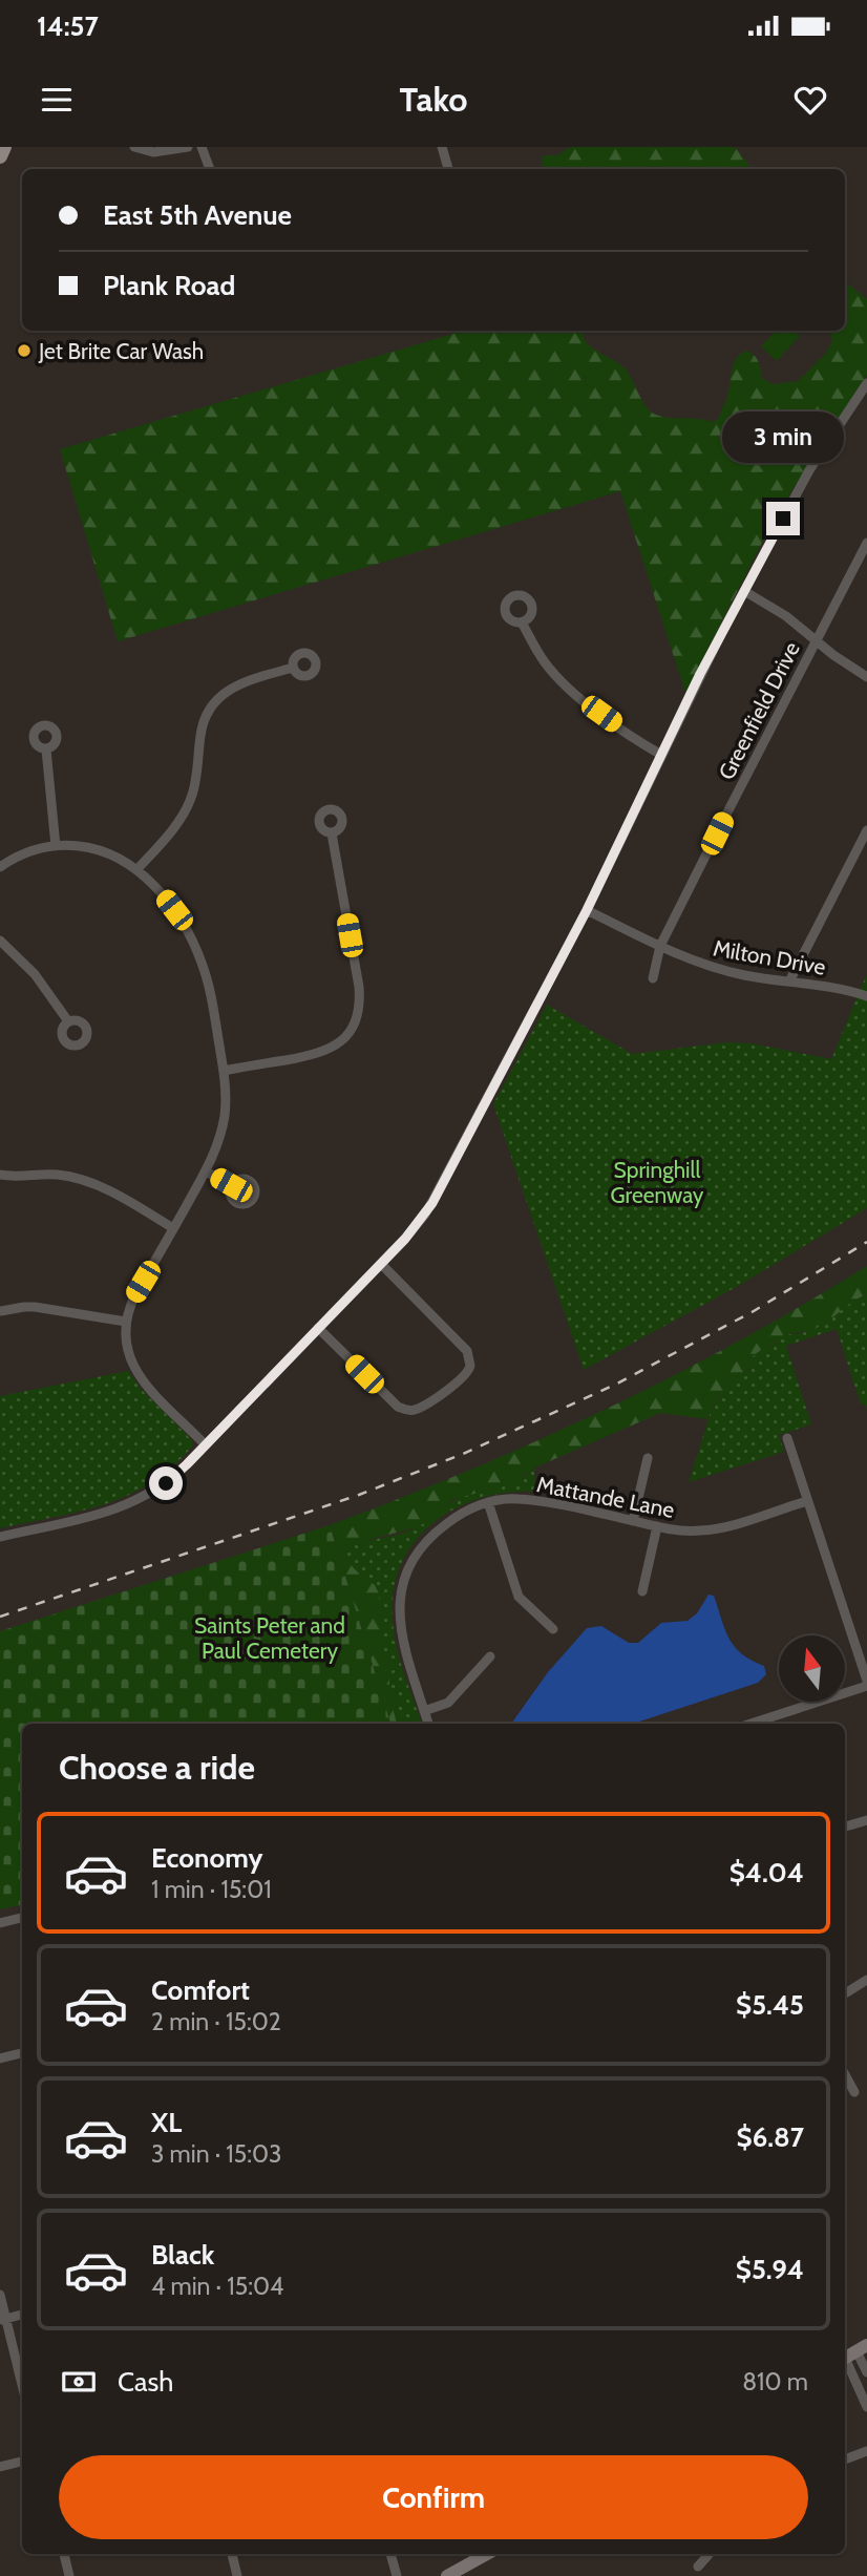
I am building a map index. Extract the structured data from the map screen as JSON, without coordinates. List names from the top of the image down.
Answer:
{
  "streets": {
    "street": ["Greenfield Drive", "Milton Drive", "Mattande Lane"]
  },
  "crossings": [
    ["Greenfield Drive", "Milton Drive"]
  ],
  "parks": ["Springhill Greenway", "Saints Peter and Paul Cemetery"],
  "places": ["Jet Brite Car Wash"],
  "north": "top",
  "page": {
    "status": "14:57",
    "header": "Tako",
    "banner": ["East 5th Avenue", "Plank Road"],
    "bubble": "3 min",
    "heading": "Choose a ride",
    "list": [
      {
        "name": "Economy",
        "note": "1 min · 15:01",
        "value": "$4.04"
      },
      {
        "name": "Comfort",
        "note": "2 min · 15:02",
        "value": "$5.45"
      },
      {
        "name": "XL",
        "note": "3 min · 15:03",
        "value": "$6.87"
      },
      {
        "name": "Black",
        "note": "4 min · 15:04",
        "value": "$5.94"
      }
    ],
    "pay": ["Cash", "810 m"],
    "buttons": "Confirm"
  }
}
